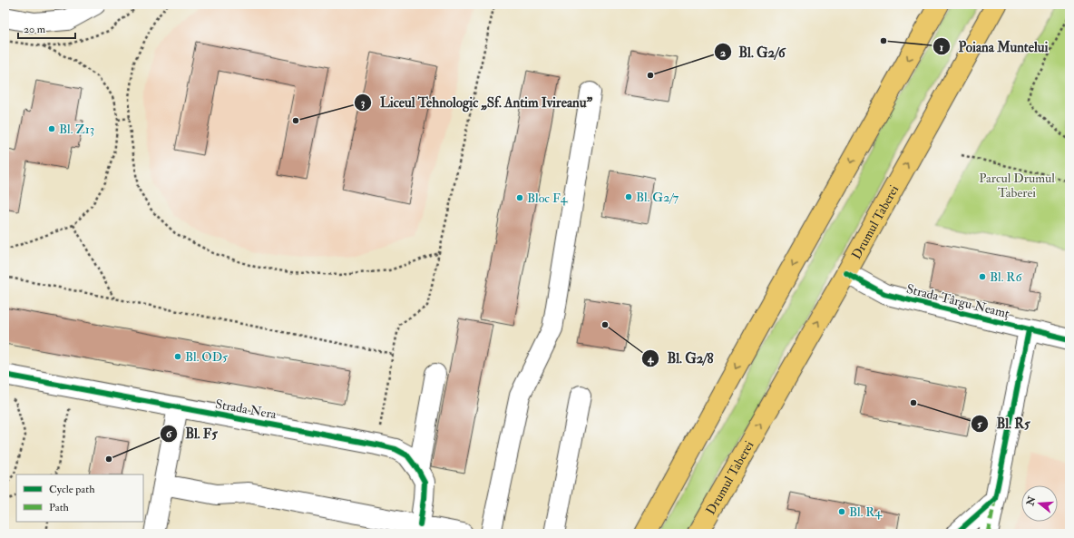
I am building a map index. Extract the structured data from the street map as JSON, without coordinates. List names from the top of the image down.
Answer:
{
  "streets": {
    "main road": ["Drumul Taberei"],
    "street": ["Strada Târgu Neamț", "Strada Nera"]
  },
  "crossings": [
    ["Drumul Taberei", "Strada Târgu Neamț"]
  ],
  "parks": ["Parcul Drumul Taberei"],
  "places": [
    "Poiana Muntelui",
    "Bl. G2/6",
    "Liceul Tehnologic „Sf. Antim Ivireanu”",
    "Bl. Z13",
    "Bl. G2/7",
    "Bloc F4",
    "Bl. R6",
    "Bl. G2/8",
    "Bl. OD5",
    "Bl. R5",
    "Bl. F5",
    "Bl. R4"
  ],
  "legend": ["Cycle path", "Path"],
  "scale_bar": "20 m",
  "north": "left"
}
